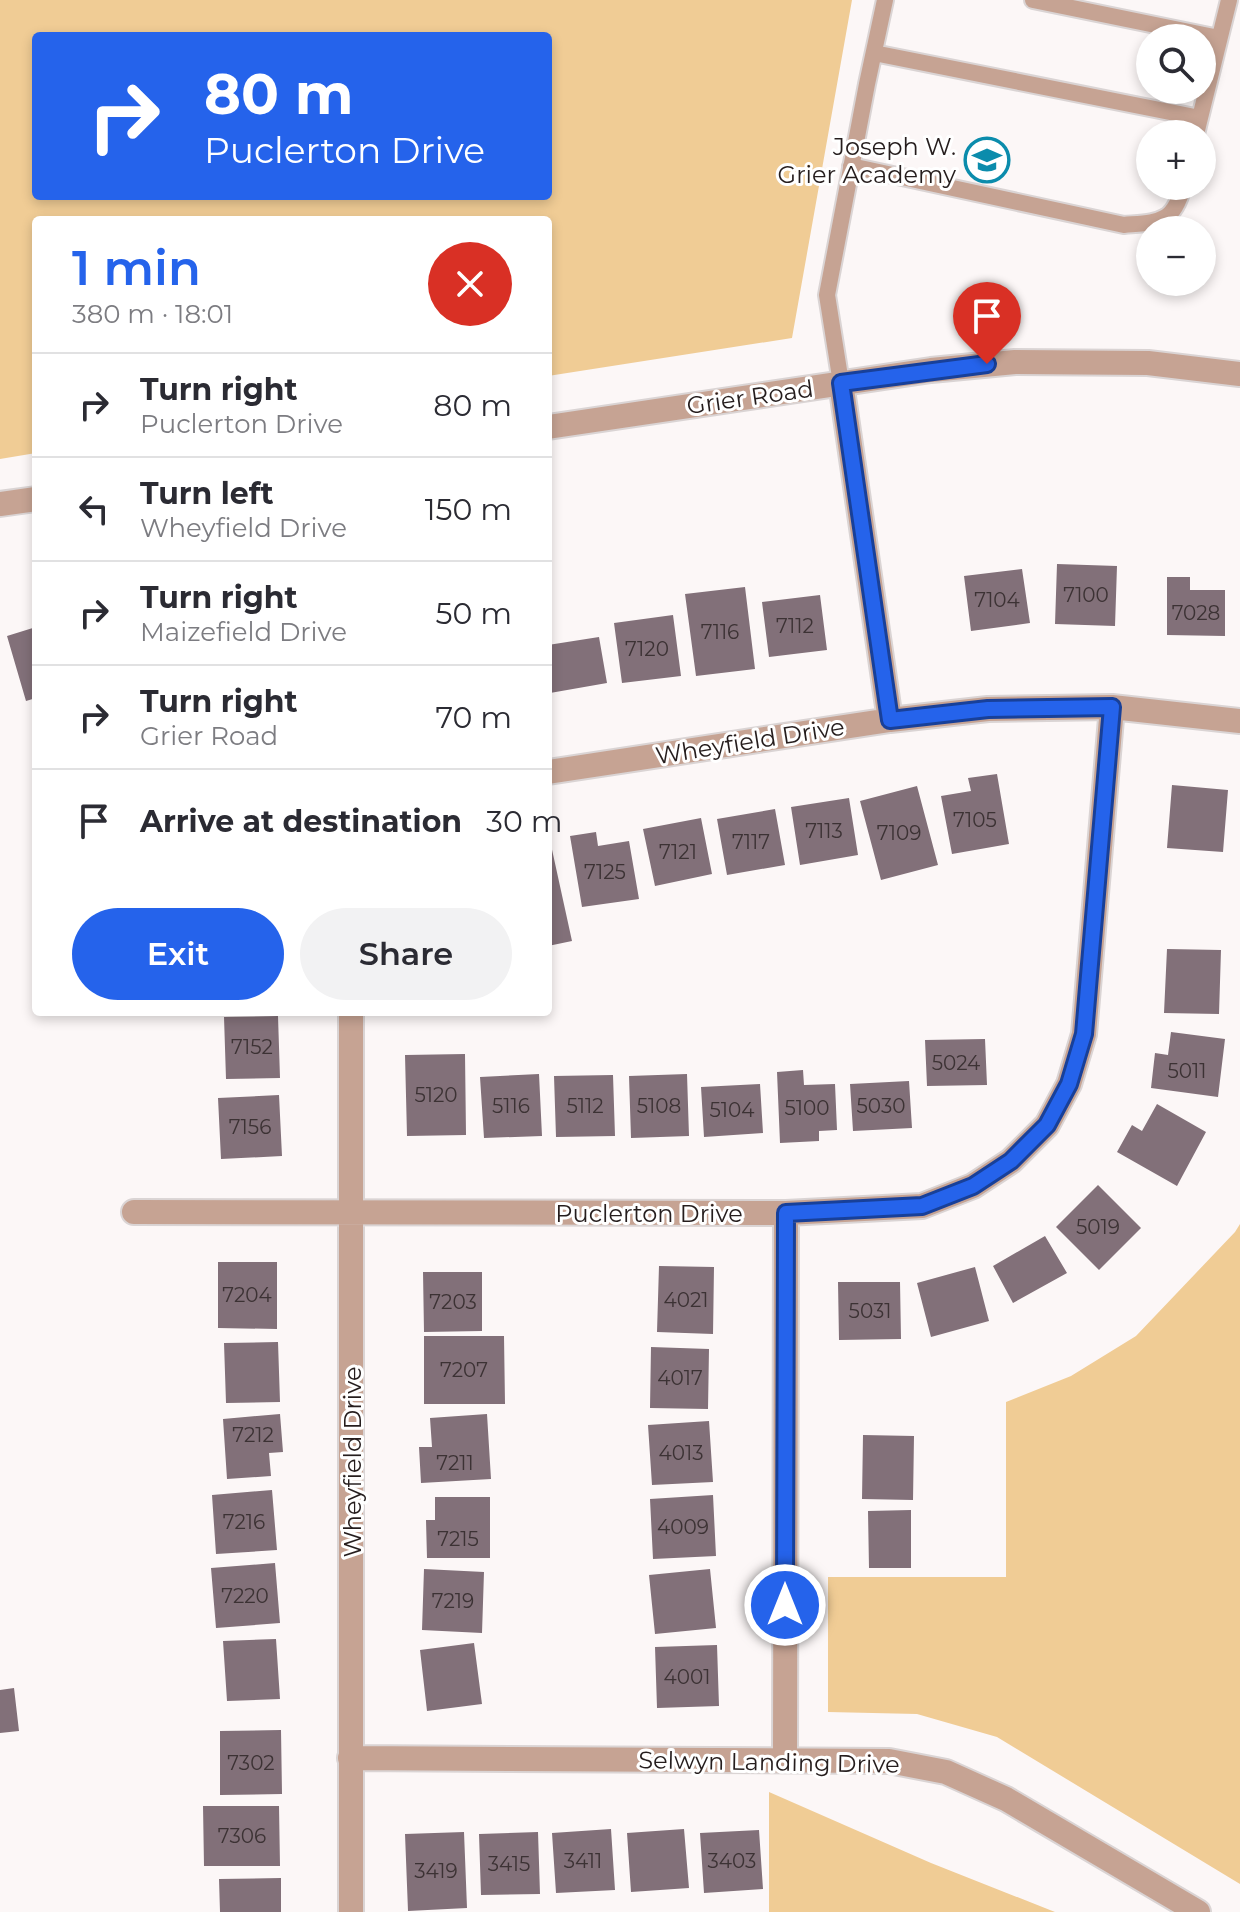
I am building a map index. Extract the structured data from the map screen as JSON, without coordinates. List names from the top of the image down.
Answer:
{
  "streets": {
    "street": [
      "Grier Road",
      "Wheyfield Drive",
      "Puclerton Drive",
      "Selwyn Landing Drive"
    ]
  },
  "crossings": [
    ["Wheyfield Drive", "Puclerton Drive"],
    ["Wheyfield Drive", "Selwyn Landing Drive"]
  ],
  "places": {
    "school or university": ["Joseph W. Grier Academy"]
  },
  "house_numbers": [
    "7100",
    "7104",
    "7028",
    "7112",
    "7116",
    "7120",
    "7105",
    "7113",
    "7109",
    "7117",
    "7121",
    "7125",
    "7152",
    "5024",
    "5011",
    "5120",
    "5116",
    "5112",
    "5108",
    "5030",
    "5100",
    "5104",
    "7156",
    "5019",
    "7204",
    "4021",
    "7203",
    "5031",
    "7207",
    "4017",
    "7212",
    "4013",
    "7211",
    "7216",
    "4009",
    "7215",
    "7220",
    "7219",
    "4001",
    "7302",
    "7306",
    "3411",
    "3403",
    "3415",
    "3419"
  ],
  "page": {
    "map_buttons": ["+", "−"],
    "turn": ["80 m", "Puclerton Drive"],
    "heading": ["1 min", "380 m · 18:01"],
    "list": [
      {
        "name": "Turn right",
        "note": "Puclerton Drive",
        "value": "80 m"
      },
      {
        "name": "Turn left",
        "note": "Wheyfield Drive",
        "value": "150 m"
      },
      {
        "name": "Turn right",
        "note": "Maizefield Drive",
        "value": "50 m"
      },
      {
        "name": "Turn right",
        "note": "Grier Road",
        "value": "70 m"
      },
      {
        "name": "Arrive at destination",
        "value": "30 m"
      }
    ],
    "buttons": ["Exit", "Share"]
  }
}
